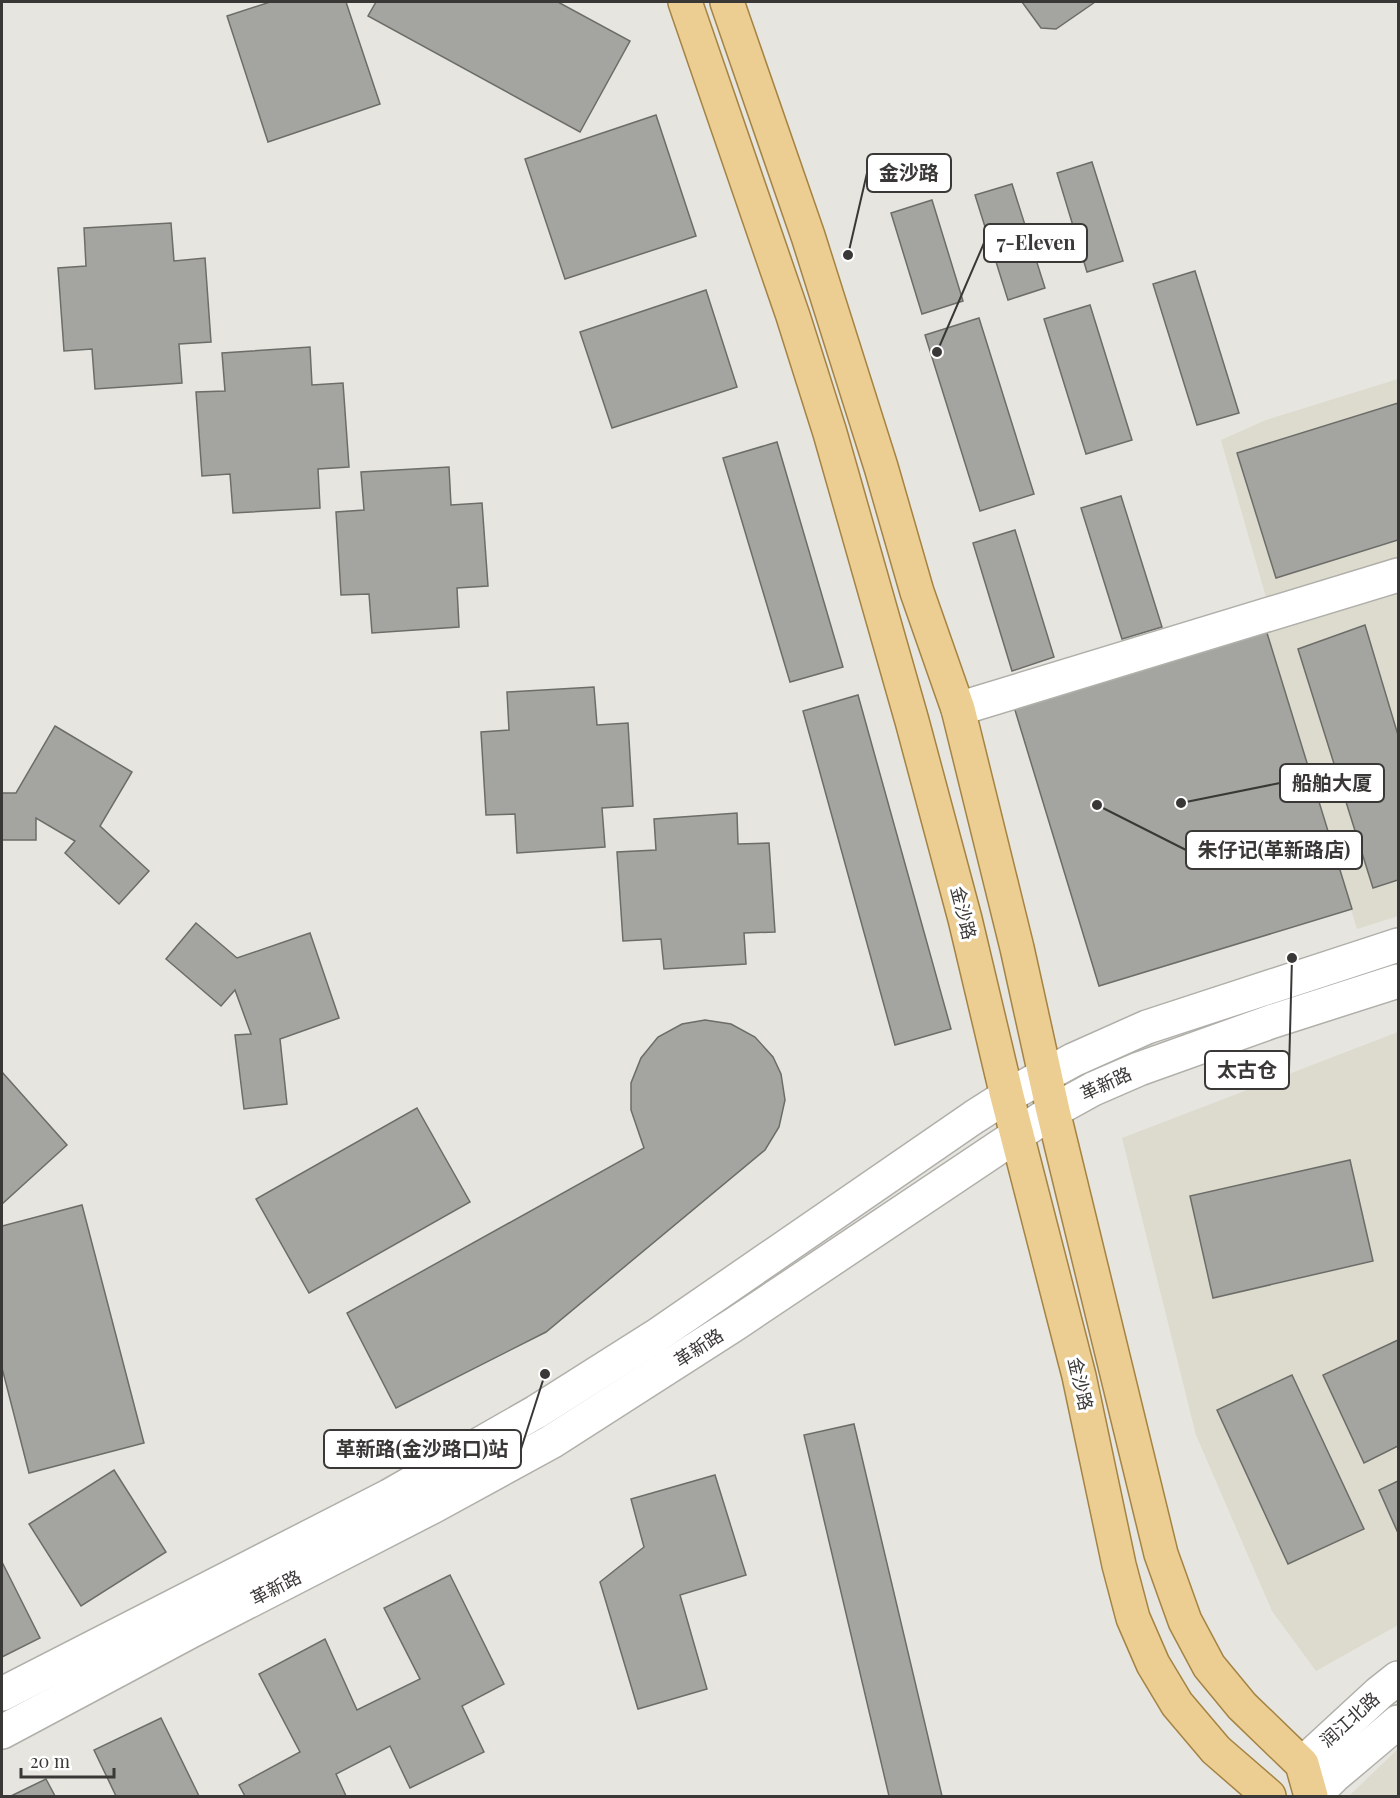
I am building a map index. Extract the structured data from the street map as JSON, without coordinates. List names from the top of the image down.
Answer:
{
  "streets": {
    "main road": ["金沙路"],
    "street": ["革新路", "润江北路"]
  },
  "crossings": [
    ["金沙路", "革新路"]
  ],
  "places": [
    "金沙路",
    "7-Eleven",
    "船舶大厦",
    "朱仔记(革新路店)",
    "太古仓",
    "革新路(金沙路口)站"
  ],
  "scale_bar": "20 m"
}
